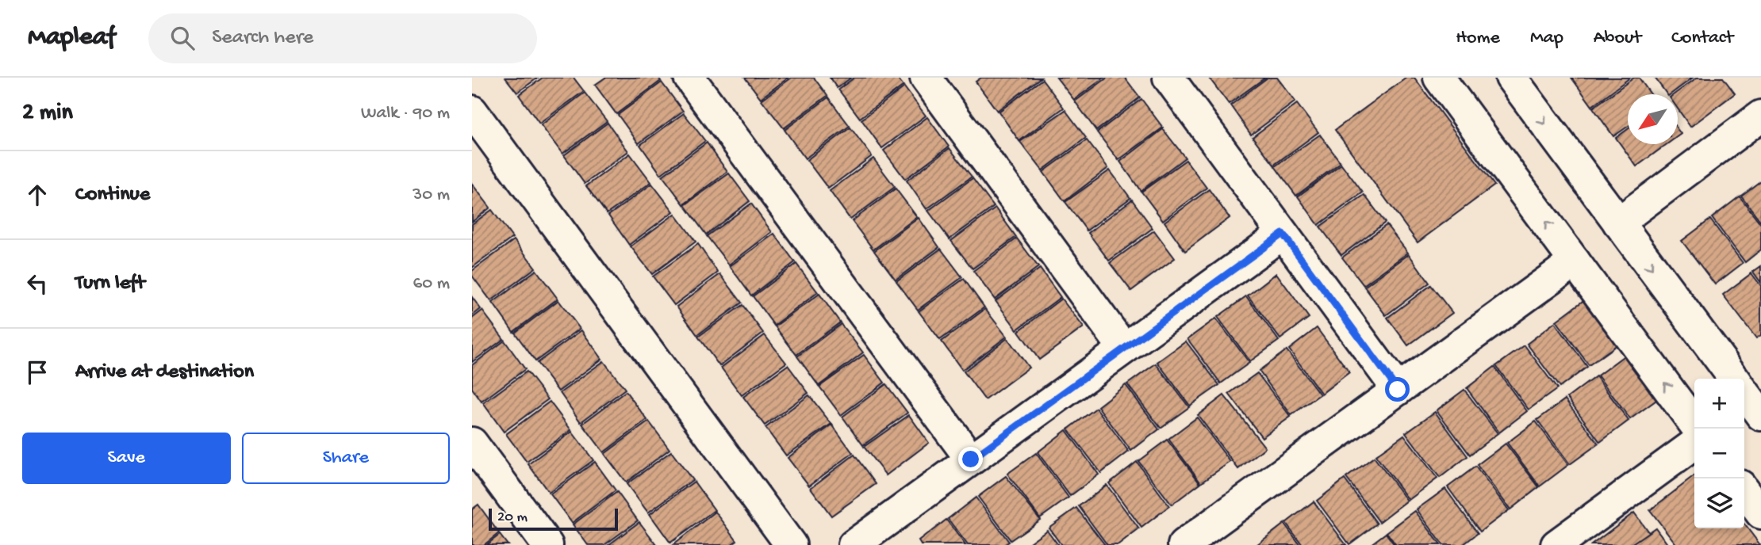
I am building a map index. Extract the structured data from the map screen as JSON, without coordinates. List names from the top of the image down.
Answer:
{
  "scale_bar": "20 m",
  "north": "bottom left",
  "page": {
    "header": "Mapleaf",
    "search": "Search here",
    "nav": [
      "Home",
      "Map",
      "About",
      "Contact"
    ],
    "heading": ["2 min", "Walk · 90 m"],
    "list": [
      ["Continue", "30 m"],
      ["Turn left", "60 m"],
      "Arrive at destination"
    ],
    "map_buttons": ["+", "−"],
    "buttons": ["Save", "Share"],
    "scale": "20 m"
  }
}
